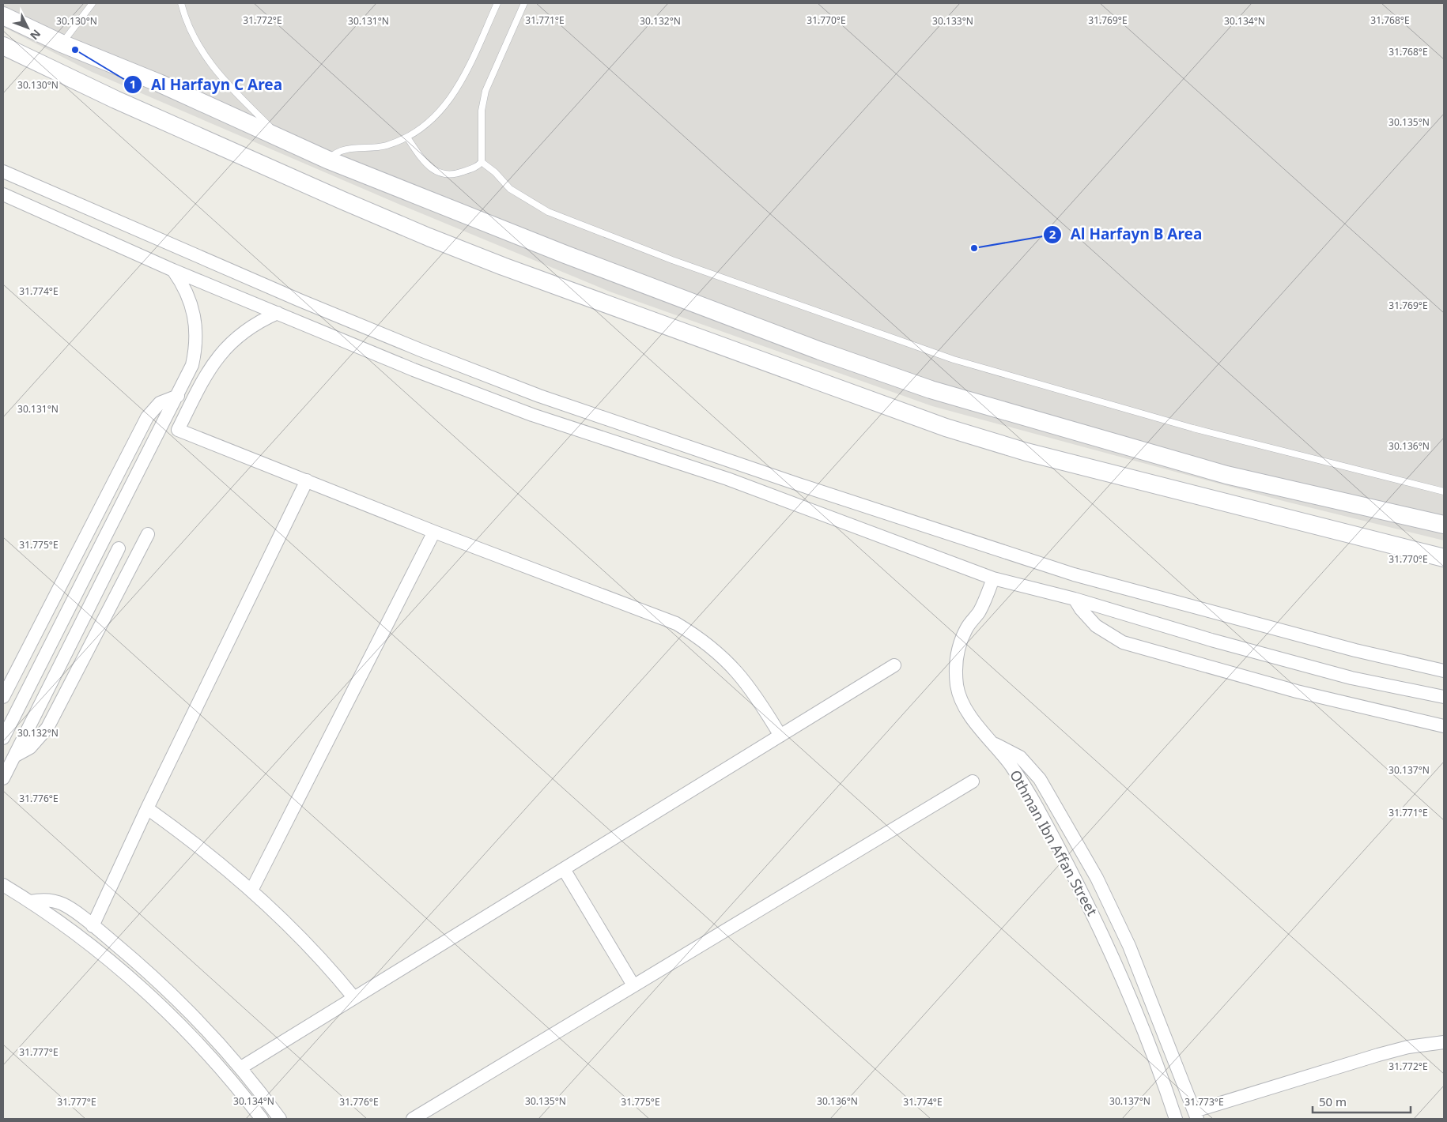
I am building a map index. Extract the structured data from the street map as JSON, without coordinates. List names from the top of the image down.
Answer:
{
  "streets": {
    "street": ["Othman Ibn Affan Street"]
  },
  "places": ["Al Harfayn C Area", "Al Harfayn B Area"],
  "scale_bar": "50 m",
  "north": "bottom right",
  "coordinates": [
    "31.768°E",
    "31.771°E",
    "31.772°E",
    "31.770°E",
    "31.769°E",
    "30.130°N",
    "30.131°N",
    "30.132°N",
    "30.133°N",
    "30.134°N",
    "30.135°N",
    "31.774°E",
    "30.136°N",
    "31.775°E",
    "30.137°N",
    "31.776°E",
    "31.777°E",
    "31.773°E"
  ]
}
